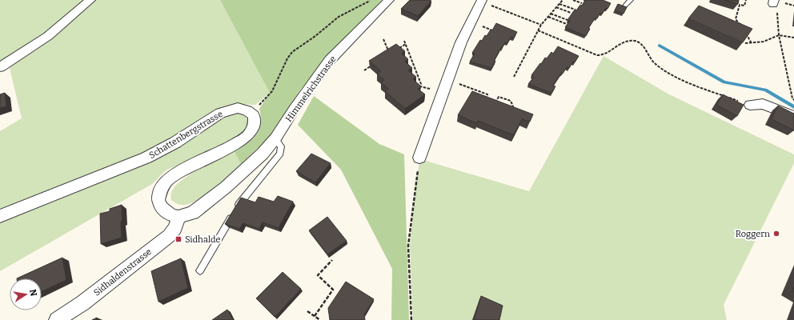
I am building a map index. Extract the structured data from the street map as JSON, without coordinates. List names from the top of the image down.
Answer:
{
  "streets": {
    "street": ["Himmelrichstrasse", "Schattenbergstrasse", "Sidhaldenstrasse"]
  },
  "crossings": [
    ["Himmelrichstrasse", "Sidhaldenstrasse"]
  ],
  "places": {
    "other": ["Roggern"],
    "transit": ["Sidhalde"]
  },
  "north": "right"
}
